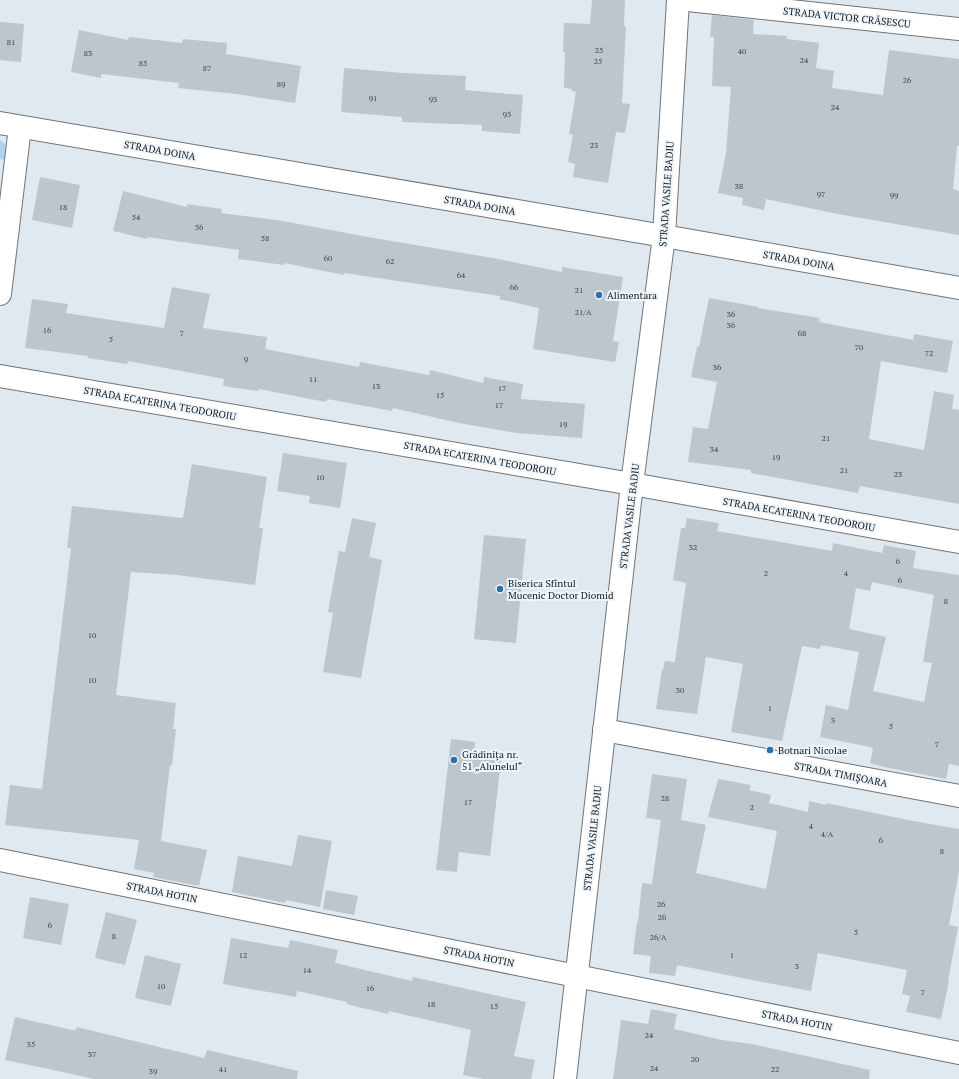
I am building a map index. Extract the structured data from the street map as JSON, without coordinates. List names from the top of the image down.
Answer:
{
  "streets": {
    "street": [
      "STRADA VICTOR CRĂSESCU",
      "STRADA DOINA",
      "STRADA VASILE BADIU",
      "STRADA ECATERINA TEODOROIU",
      "STRADA TIMIȘOARA",
      "STRADA HOTIN"
    ]
  },
  "crossings": [
    ["STRADA DOINA", "STRADA VASILE BADIU"],
    ["STRADA VASILE BADIU", "STRADA ECATERINA TEODOROIU"],
    ["STRADA VASILE BADIU", "STRADA TIMIȘOARA"],
    ["STRADA VASILE BADIU", "STRADA HOTIN"]
  ],
  "places": [
    "Alimentara",
    "Biserica Sfîntul Mucenic Doctor Diomid",
    "Botnari Nicolae",
    "Grădinița nr. 51 „Alunelul“"
  ],
  "house_numbers": [
    "81",
    "25",
    "40",
    "83",
    "24",
    "25",
    "85",
    "87",
    "26",
    "89",
    "91",
    "93",
    "24",
    "95",
    "23",
    "38",
    "97",
    "99",
    "18",
    "54",
    "56",
    "58",
    "60",
    "62",
    "64",
    "66",
    "21",
    "21/A",
    "36",
    "36",
    "16",
    "7",
    "68",
    "5",
    "70",
    "72",
    "9",
    "36",
    "11",
    "13",
    "17",
    "15",
    "17",
    "19",
    "21",
    "34",
    "19",
    "21",
    "23",
    "10",
    "32",
    "6",
    "2",
    "4",
    "6",
    "8",
    "10",
    "10",
    "30",
    "1",
    "3",
    "5",
    "7",
    "28",
    "17",
    "2",
    "4",
    "4/A",
    "6",
    "8",
    "26",
    "26",
    "6",
    "5",
    "8",
    "26/A",
    "12",
    "1",
    "3",
    "14",
    "10",
    "16",
    "7",
    "18",
    "15",
    "24",
    "35",
    "37",
    "20",
    "24",
    "41",
    "22",
    "39"
  ]
}
